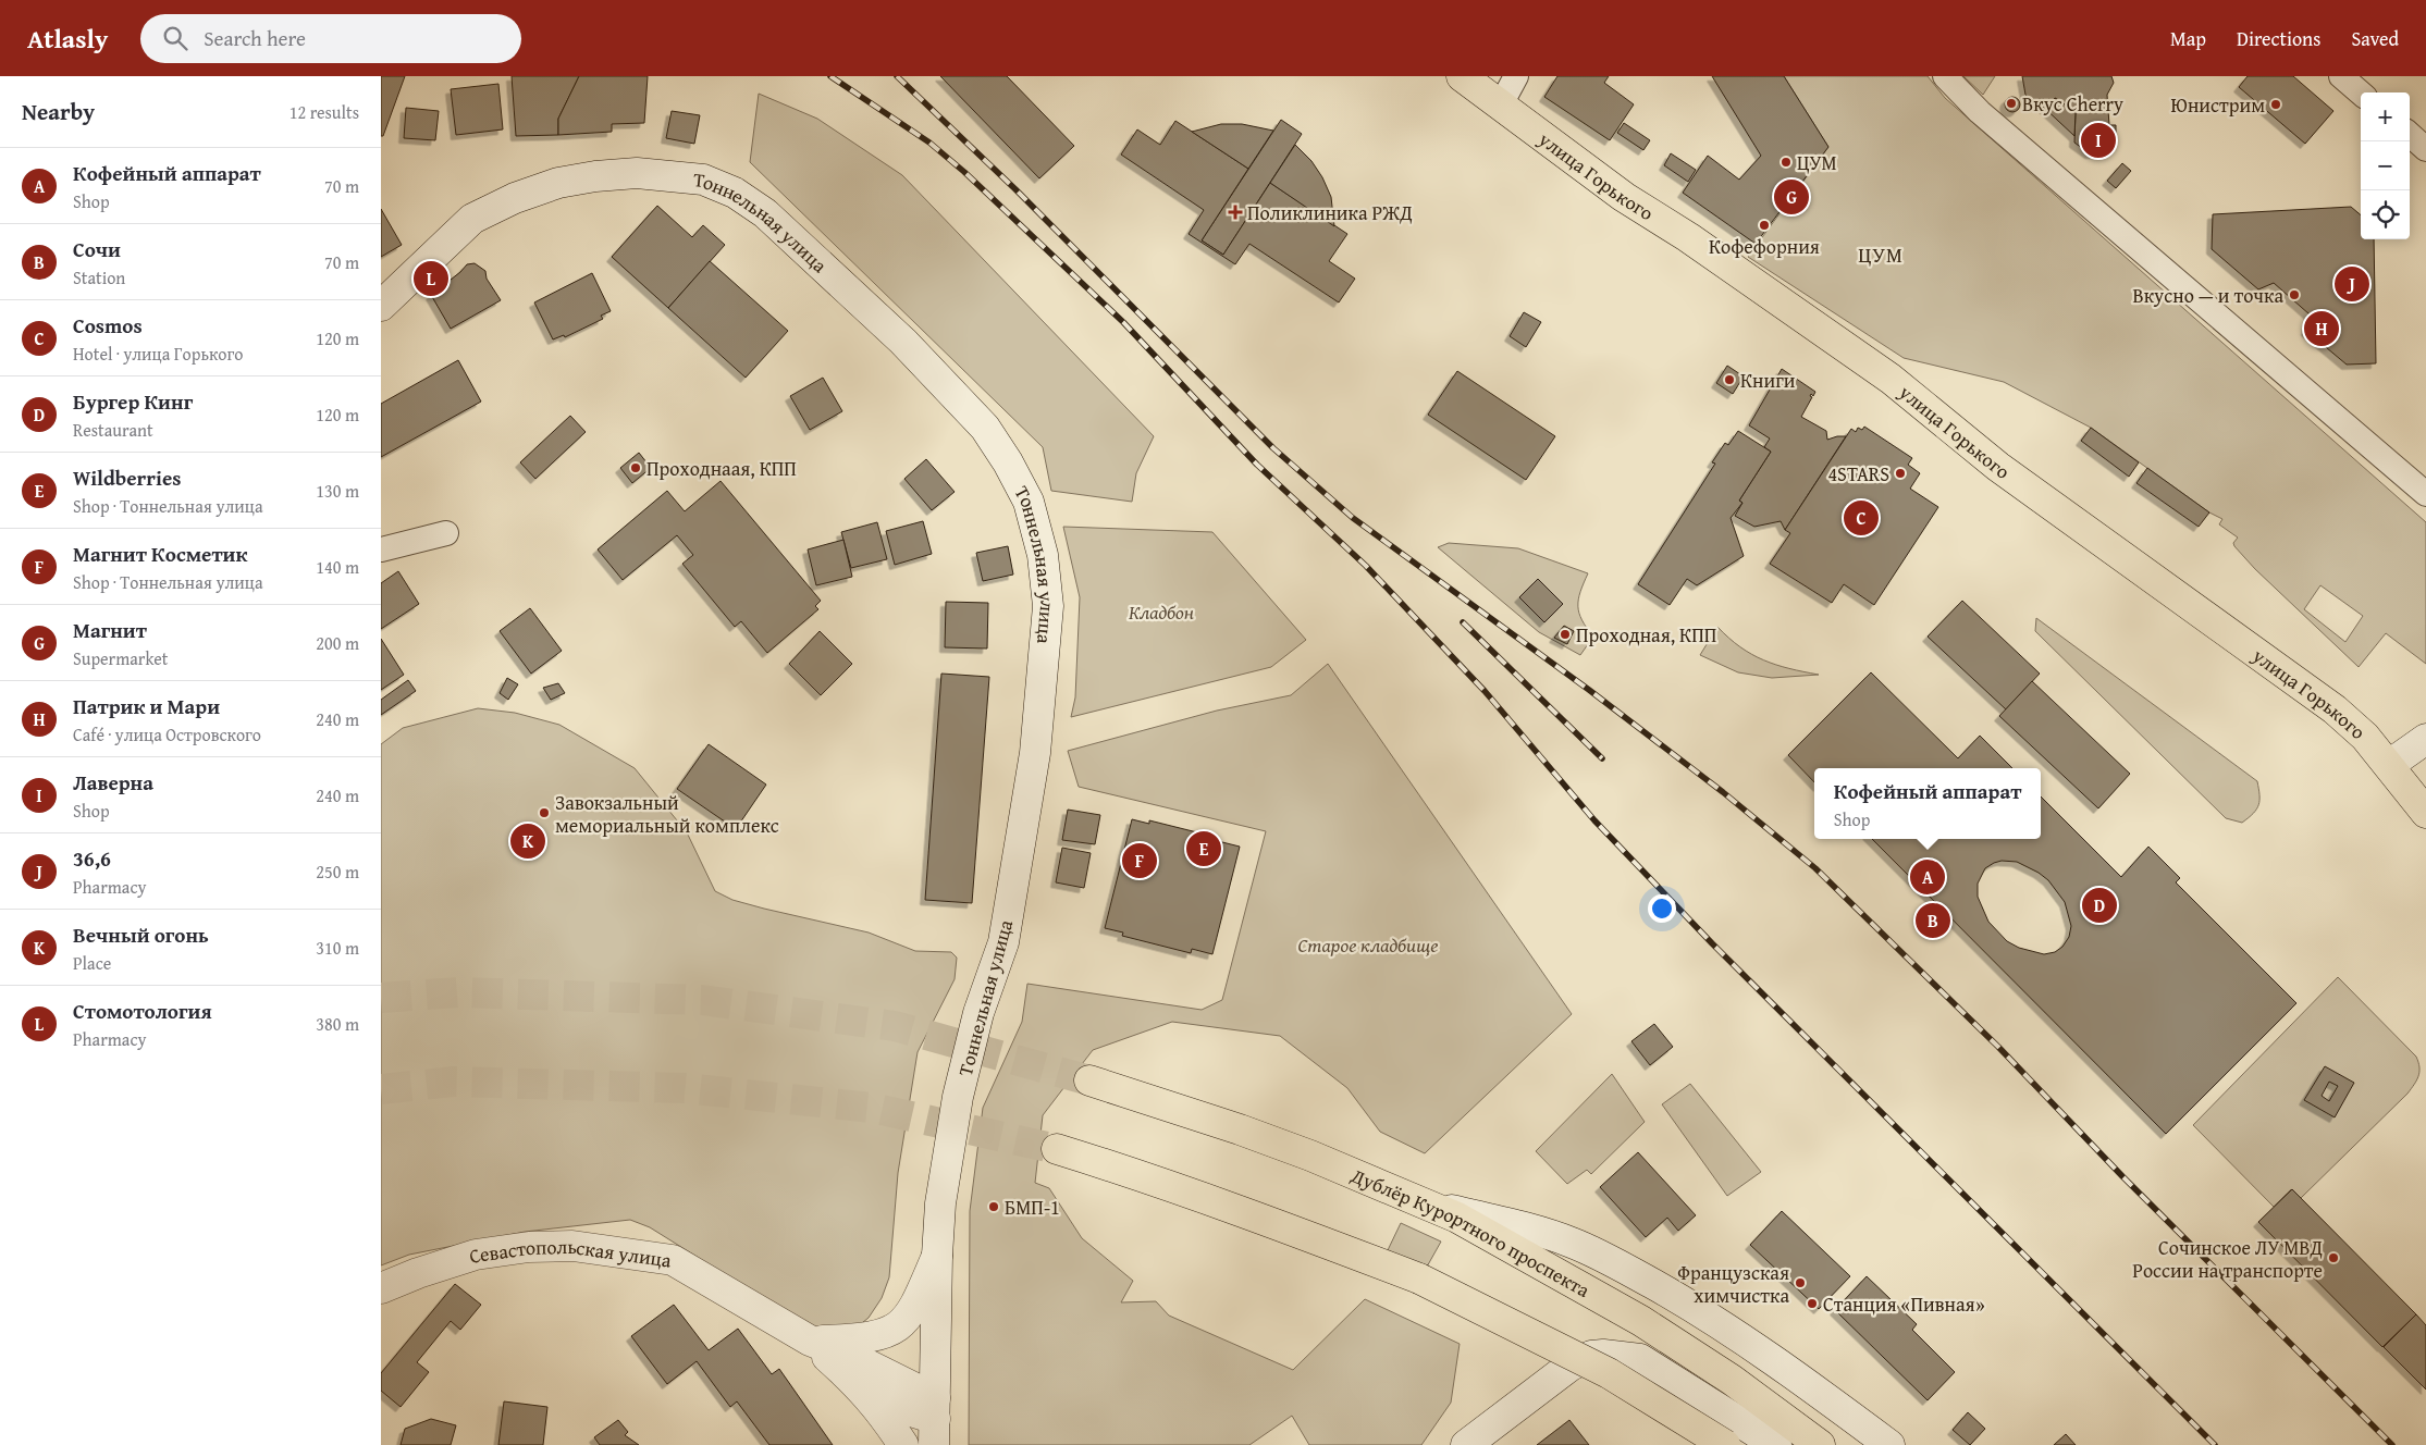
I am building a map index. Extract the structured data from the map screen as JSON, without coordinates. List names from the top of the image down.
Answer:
{
  "streets": {
    "main road": [
      "улица Горького",
      "Тоннельная улица",
      "Дублёр Курортного проспекта",
      "Севастопольская улица"
    ]
  },
  "crossings": [
    ["Тоннельная улица", "Севастопольская улица"]
  ],
  "districts": ["ЦУМ"],
  "parks": ["Кладбон", "Старое кладбище"],
  "places": {
    "other": [
      "Вкус Cherry",
      "Юнистрим",
      "ЦУМ",
      "Кофефорния",
      "Вкусно — и точка",
      "Книги",
      "Проходнаая, КПП",
      "4STARS",
      "Проходная, КПП",
      "Завокзальный мемориальный комплекс",
      "БМП-1",
      "Сочинское ЛУ МВД России на транспорте",
      "Французская химчистка",
      "Станция «Пивная»"
    ],
    "health": ["Поликлиника РЖД"]
  },
  "page": {
    "header": "Atlasly",
    "search": "Search here",
    "nav": ["Map", "Directions", "Saved"],
    "heading": ["Nearby", "12 results"],
    "map_buttons": ["+", "−"],
    "pins": [
      "I",
      "G",
      "L",
      "J",
      "H",
      "C",
      "K",
      "E",
      "F",
      "A",
      "D",
      "B"
    ],
    "list": [
      {
        "mark": "A",
        "name": "Кофейный аппарат",
        "note": "Shop",
        "value": "70 m"
      },
      {
        "mark": "B",
        "name": "Сочи",
        "note": "Station",
        "value": "70 m"
      },
      {
        "mark": "C",
        "name": "Cosmos",
        "note": "Hotel · улица Горького",
        "value": "120 m"
      },
      {
        "mark": "D",
        "name": "Бургер Кинг",
        "note": "Restaurant",
        "value": "120 m"
      },
      {
        "mark": "E",
        "name": "Wildberries",
        "note": "Shop · Тоннельная улица",
        "value": "130 m"
      },
      {
        "mark": "F",
        "name": "Магнит Косметик",
        "note": "Shop · Тоннельная улица",
        "value": "140 m"
      },
      {
        "mark": "G",
        "name": "Магнит",
        "note": "Supermarket",
        "value": "200 m"
      },
      {
        "mark": "H",
        "name": "Патрик и Мари",
        "note": "Café · улица Островского",
        "value": "240 m"
      },
      {
        "mark": "I",
        "name": "Лаверна",
        "note": "Shop",
        "value": "240 m"
      },
      {
        "mark": "J",
        "name": "36,6",
        "note": "Pharmacy",
        "value": "250 m"
      },
      {
        "mark": "K",
        "name": "Вечный огонь",
        "note": "Place",
        "value": "310 m"
      },
      {
        "mark": "L",
        "name": "Стомотология",
        "note": "Pharmacy",
        "value": "380 m"
      }
    ],
    "popup": ["Кофейный аппарат", "Shop"]
  }
}
